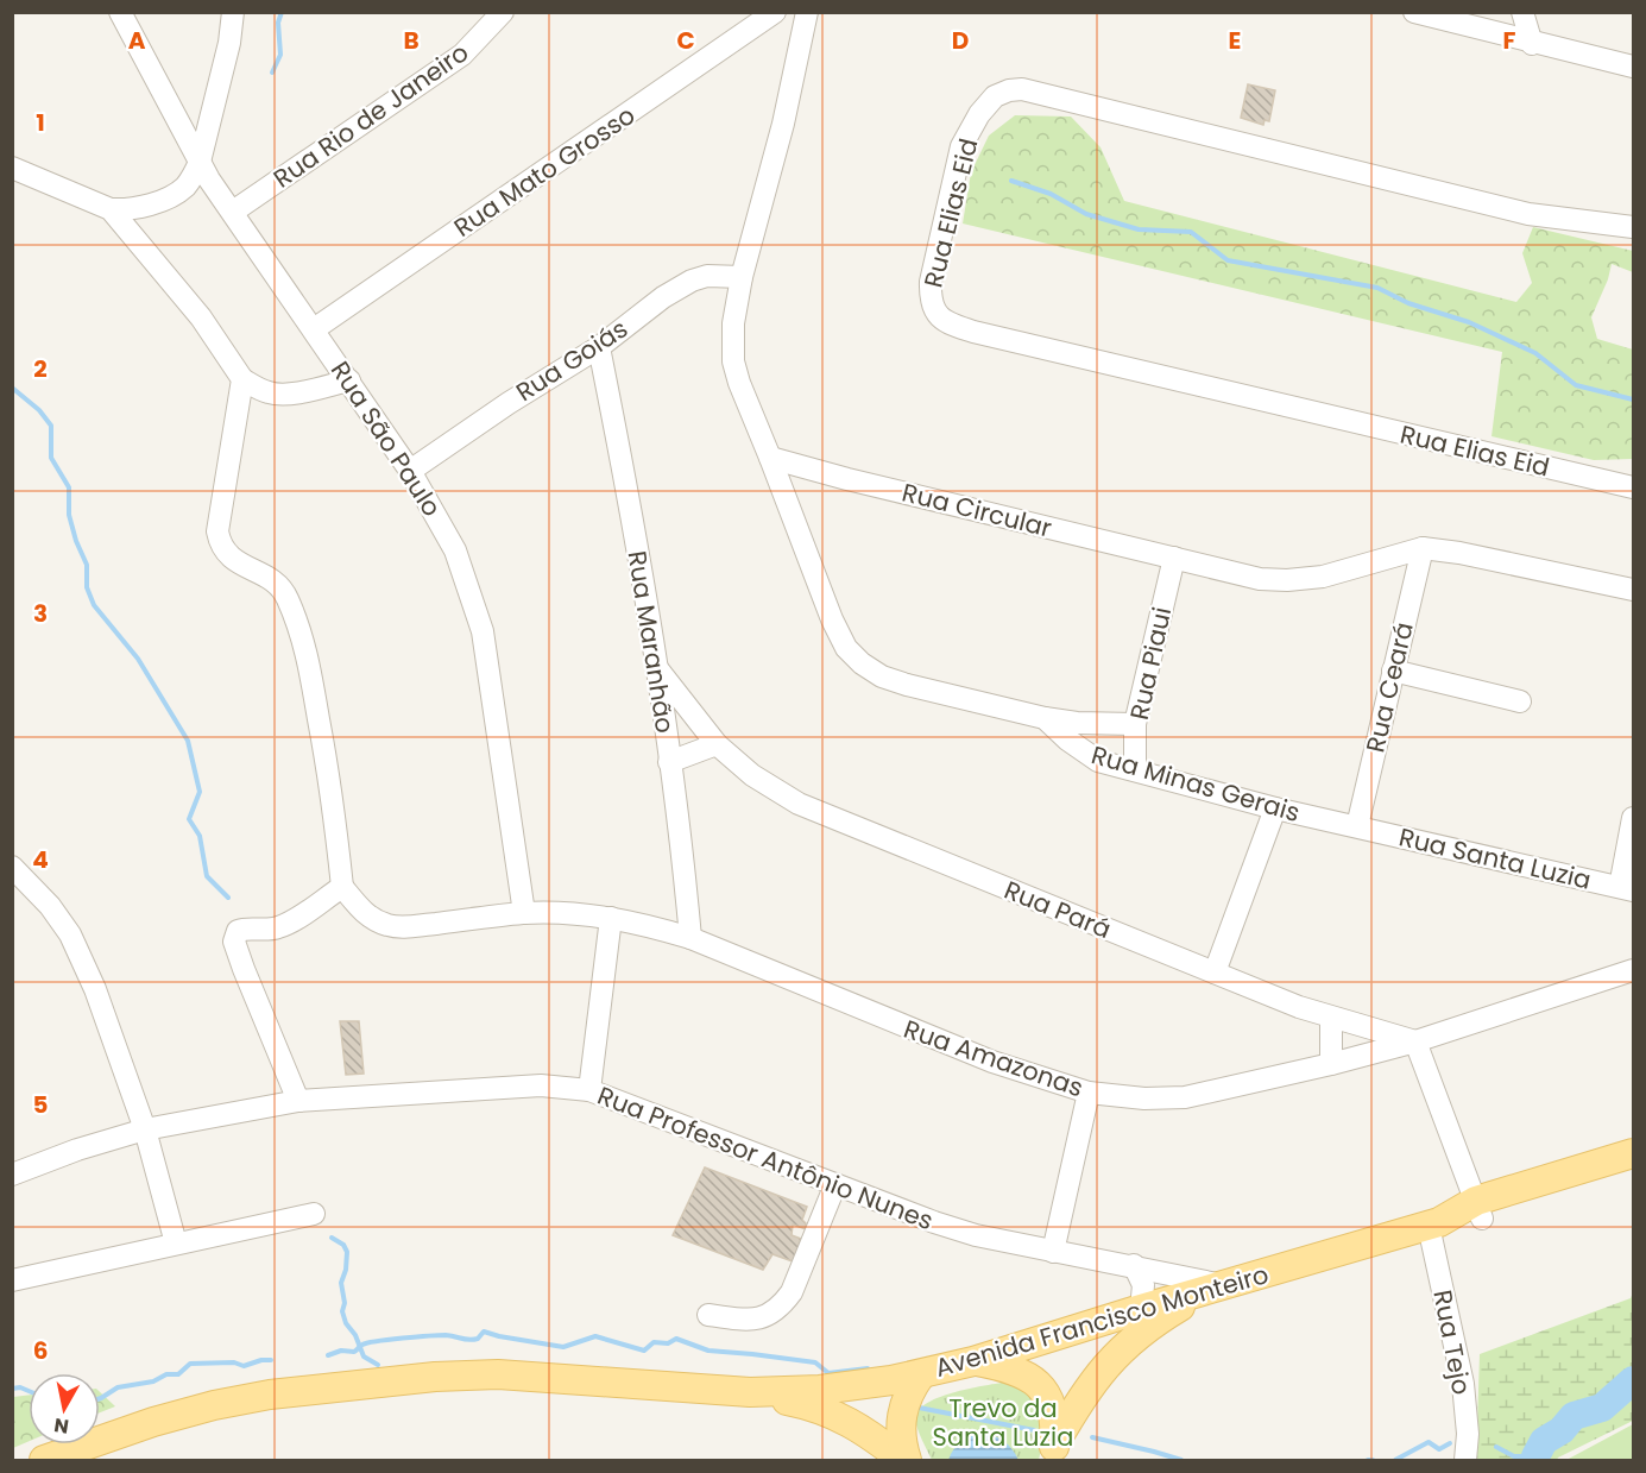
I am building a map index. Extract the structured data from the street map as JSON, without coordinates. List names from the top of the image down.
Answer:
{
  "streets": {
    "main road": ["Avenida Francisco Monteiro"],
    "street": [
      "Rua Rio de Janeiro",
      "Rua Mato Grosso",
      "Rua Elias Eid",
      "Rua Goiás",
      "Rua São Paulo",
      "Rua Circular",
      "Rua Maranhão",
      "Rua Piaui",
      "Rua Ceará",
      "Rua Minas Gerais",
      "Rua Santa Luzia",
      "Rua Pará",
      "Rua Amazonas",
      "Rua Professor Antônio Nunes",
      "Rua Tejo"
    ]
  },
  "crossings": [
    ["Rua Rio de Janeiro", "Rua São Paulo"],
    ["Rua Mato Grosso", "Rua São Paulo"],
    ["Rua Goiás", "Rua São Paulo"],
    ["Rua Goiás", "Rua Maranhão"],
    ["Rua São Paulo", "Rua Amazonas"],
    ["Rua Circular", "Rua Piaui"],
    ["Rua Circular", "Rua Ceará"],
    ["Rua Circular", "Rua Minas Gerais"],
    ["Rua Maranhão", "Rua Pará"],
    ["Rua Maranhão", "Rua Amazonas"],
    ["Rua Piaui", "Rua Minas Gerais"],
    ["Rua Ceará", "Rua Minas Gerais"],
    ["Rua Ceará", "Rua Santa Luzia"],
    ["Rua Minas Gerais", "Rua Santa Luzia"],
    ["Rua Pará", "Rua Amazonas"],
    ["Rua Professor Antônio Nunes", "Avenida Francisco Monteiro"],
    ["Avenida Francisco Monteiro", "Rua Tejo"]
  ],
  "parks": ["Trevo da Santa Luzia"],
  "north": "bottom",
  "grid": {
    "columns": [
      "A",
      "B",
      "C",
      "D",
      "E",
      "F"
    ],
    "rows": [
      "1",
      "2",
      "3",
      "4",
      "5",
      "6"
    ]
  }
}
